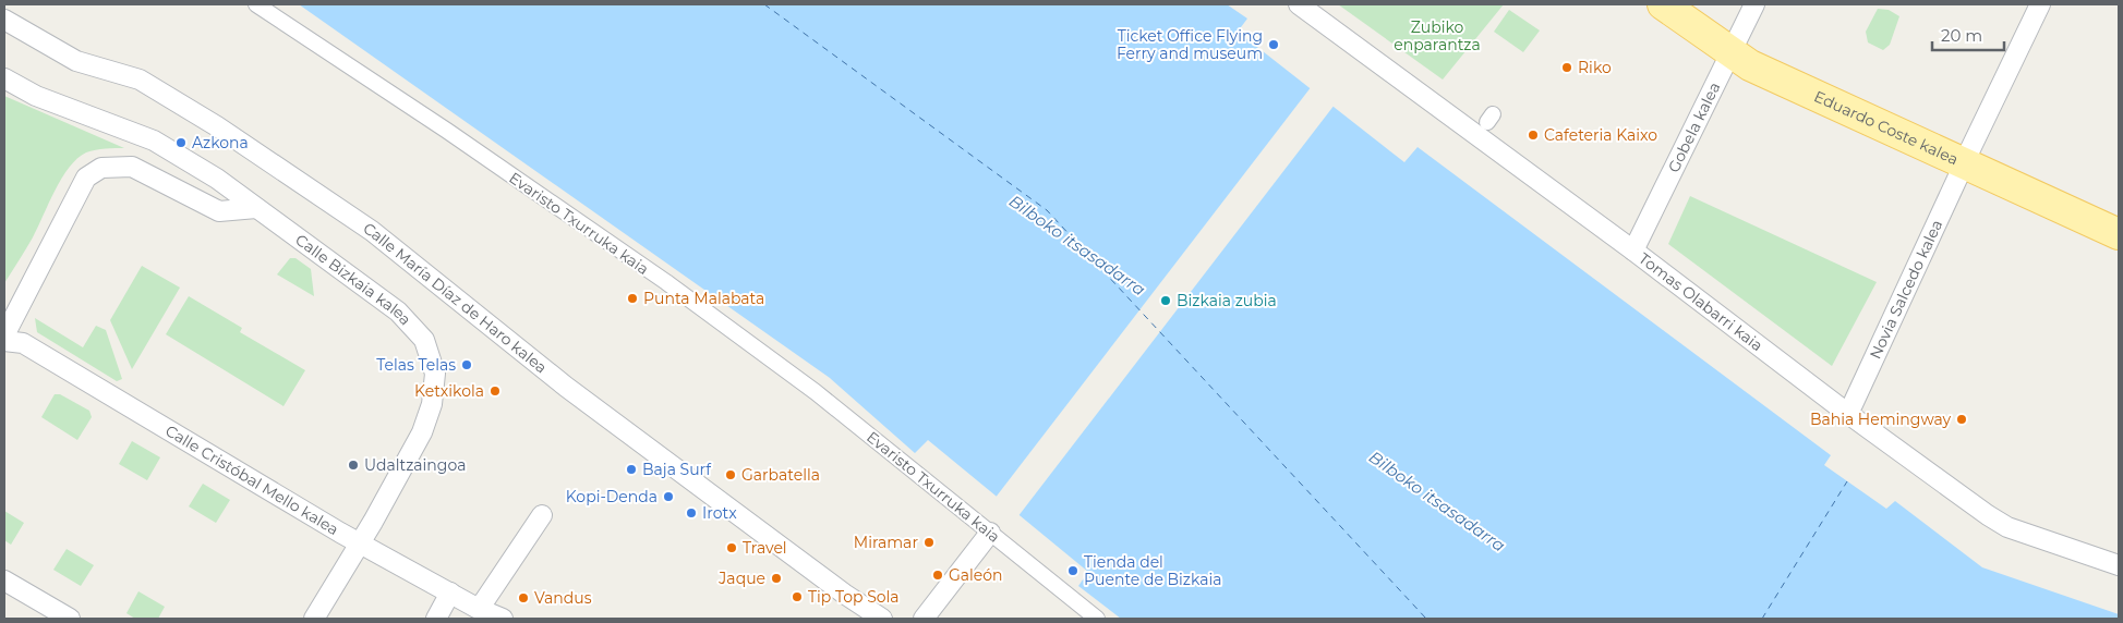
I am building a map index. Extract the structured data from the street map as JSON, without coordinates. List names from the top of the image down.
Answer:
{
  "streets": {
    "main road": ["Eduardo Coste kalea"],
    "street": [
      "Gobela kalea",
      "Evaristo Txurruka kaia",
      "Calle Bizkaia kalea",
      "Novia Salcedo kalea",
      "Calle María Díaz de Haro kalea",
      "Tomas Olabarri kaia",
      "Calle Cristóbal Mello kalea"
    ]
  },
  "crossings": [
    ["Gobela kalea", "Eduardo Coste kalea"],
    ["Gobela kalea", "Tomas Olabarri kaia"],
    ["Eduardo Coste kalea", "Novia Salcedo kalea"],
    ["Calle Bizkaia kalea", "Calle Cristóbal Mello kalea"],
    ["Novia Salcedo kalea", "Tomas Olabarri kaia"]
  ],
  "water": ["Bilboko itsasadarra"],
  "parks": ["Zubiko enparantza"],
  "places": [
    "Ticket Office Flying Ferry and museum",
    "Riko",
    "Cafeteria Kaixo",
    "Azkona",
    "Punta Malabata",
    "Bizkaia zubia",
    "Telas Telas",
    "Ketxikola",
    "Bahia Hemingway",
    "Udaltzaingoa",
    "Baja Surf",
    "Garbatella",
    "Kopi-Denda",
    "Irotx",
    "Miramar",
    "Travel",
    "Tienda del Puente de Bizkaia",
    "Galeón",
    "Jaque",
    "Tip Top Sola",
    "Vandus"
  ],
  "scale_bar": "20 m"
}
